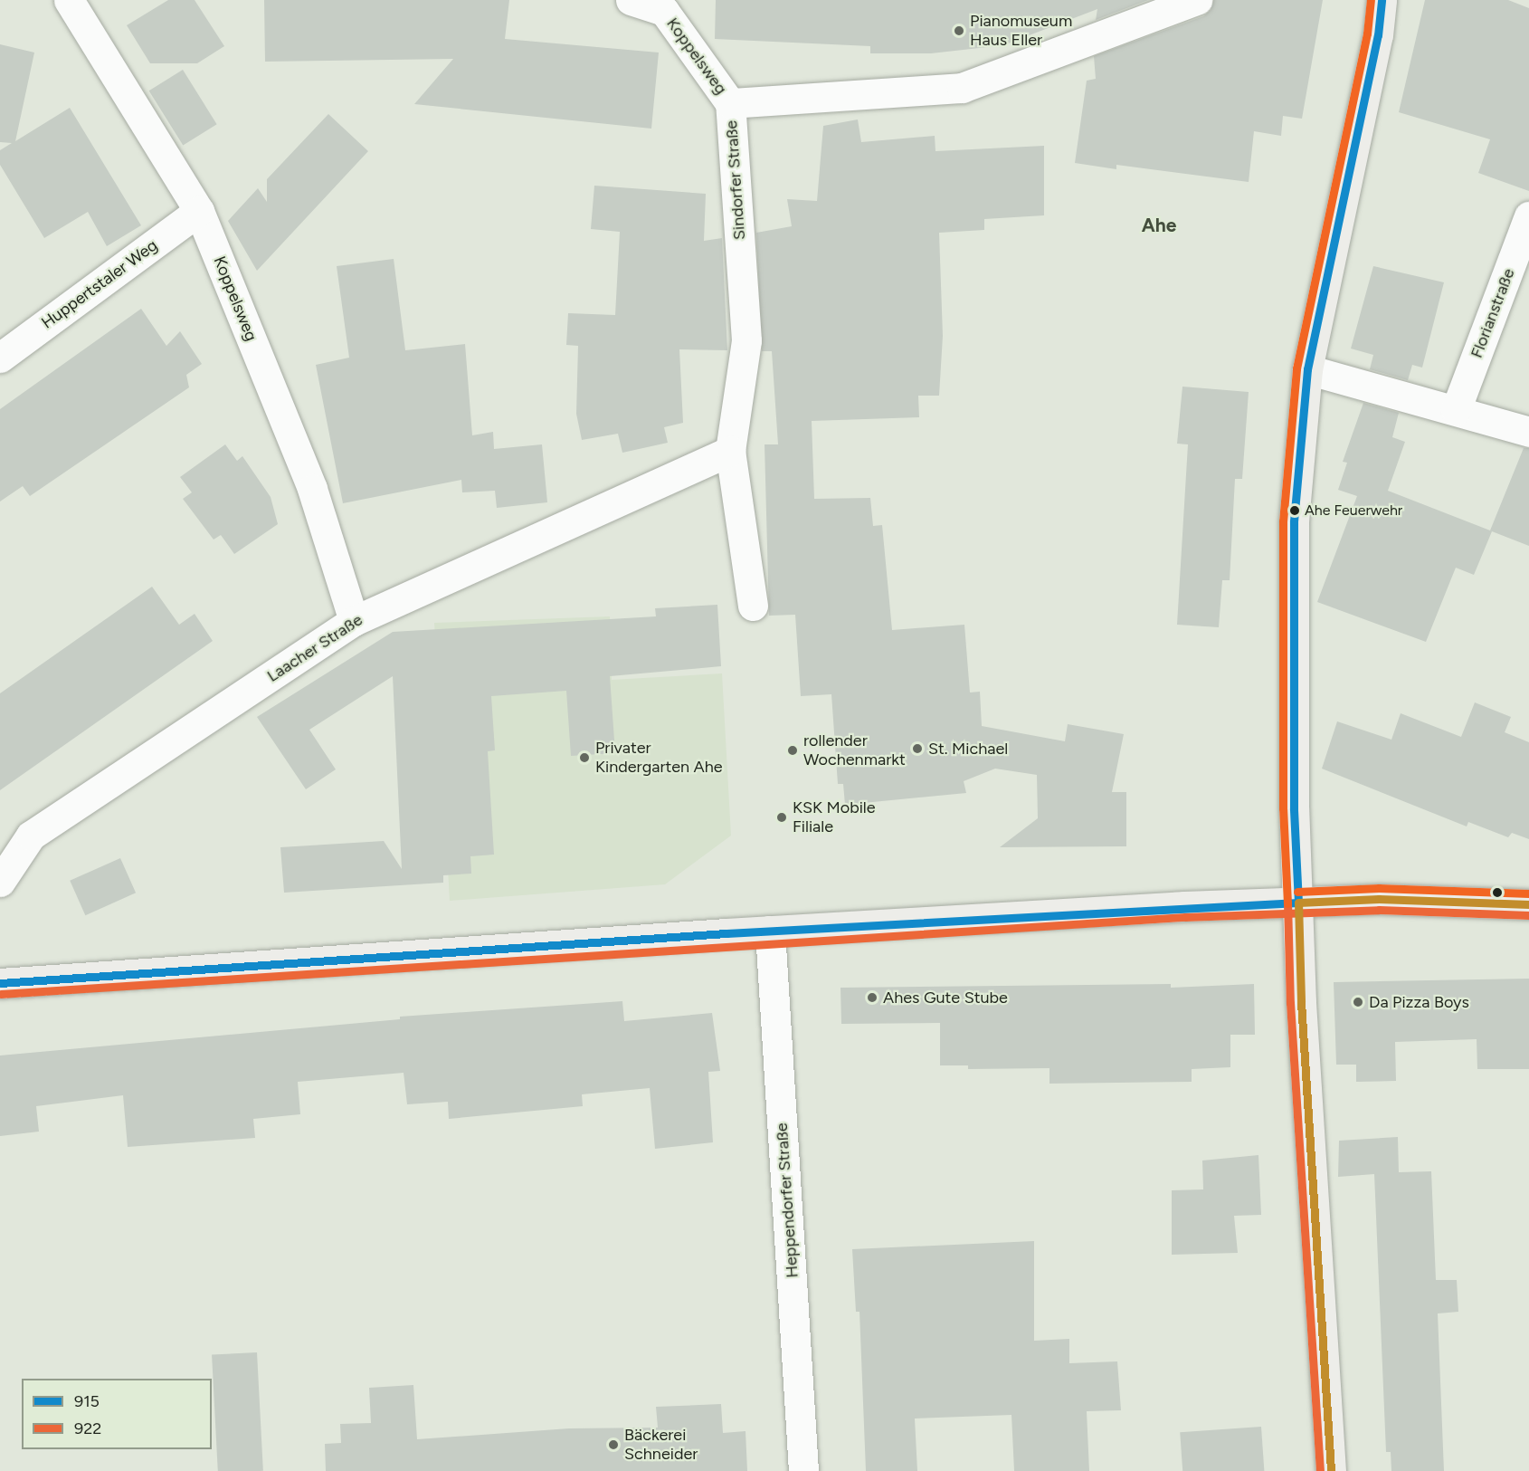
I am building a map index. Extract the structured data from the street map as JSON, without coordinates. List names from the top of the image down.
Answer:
{
  "streets": {
    "street": [
      "Koppelsweg",
      "Sindorfer Straße",
      "Huppertstaler Weg",
      "Florianstraße",
      "Laacher Straße",
      "Heppendorfer Straße"
    ]
  },
  "crossings": [
    ["Koppelsweg", "Sindorfer Straße"],
    ["Koppelsweg", "Huppertstaler Weg"],
    ["Koppelsweg", "Laacher Straße"],
    ["Sindorfer Straße", "Laacher Straße"]
  ],
  "districts": ["Ahe"],
  "places": [
    "Pianomuseum Haus Eller",
    "Ahe Feuerwehr",
    "St. Michael",
    "rollender Wochenmarkt",
    "Privater Kindergarten Ahe",
    "KSK Mobile Filiale",
    "Ahes Gute Stube",
    "Da Pizza Boys",
    "Bäckerei Schneider"
  ],
  "lines": ["transit line 915", "transit line 922"],
  "legend": ["915", "922"]
}
